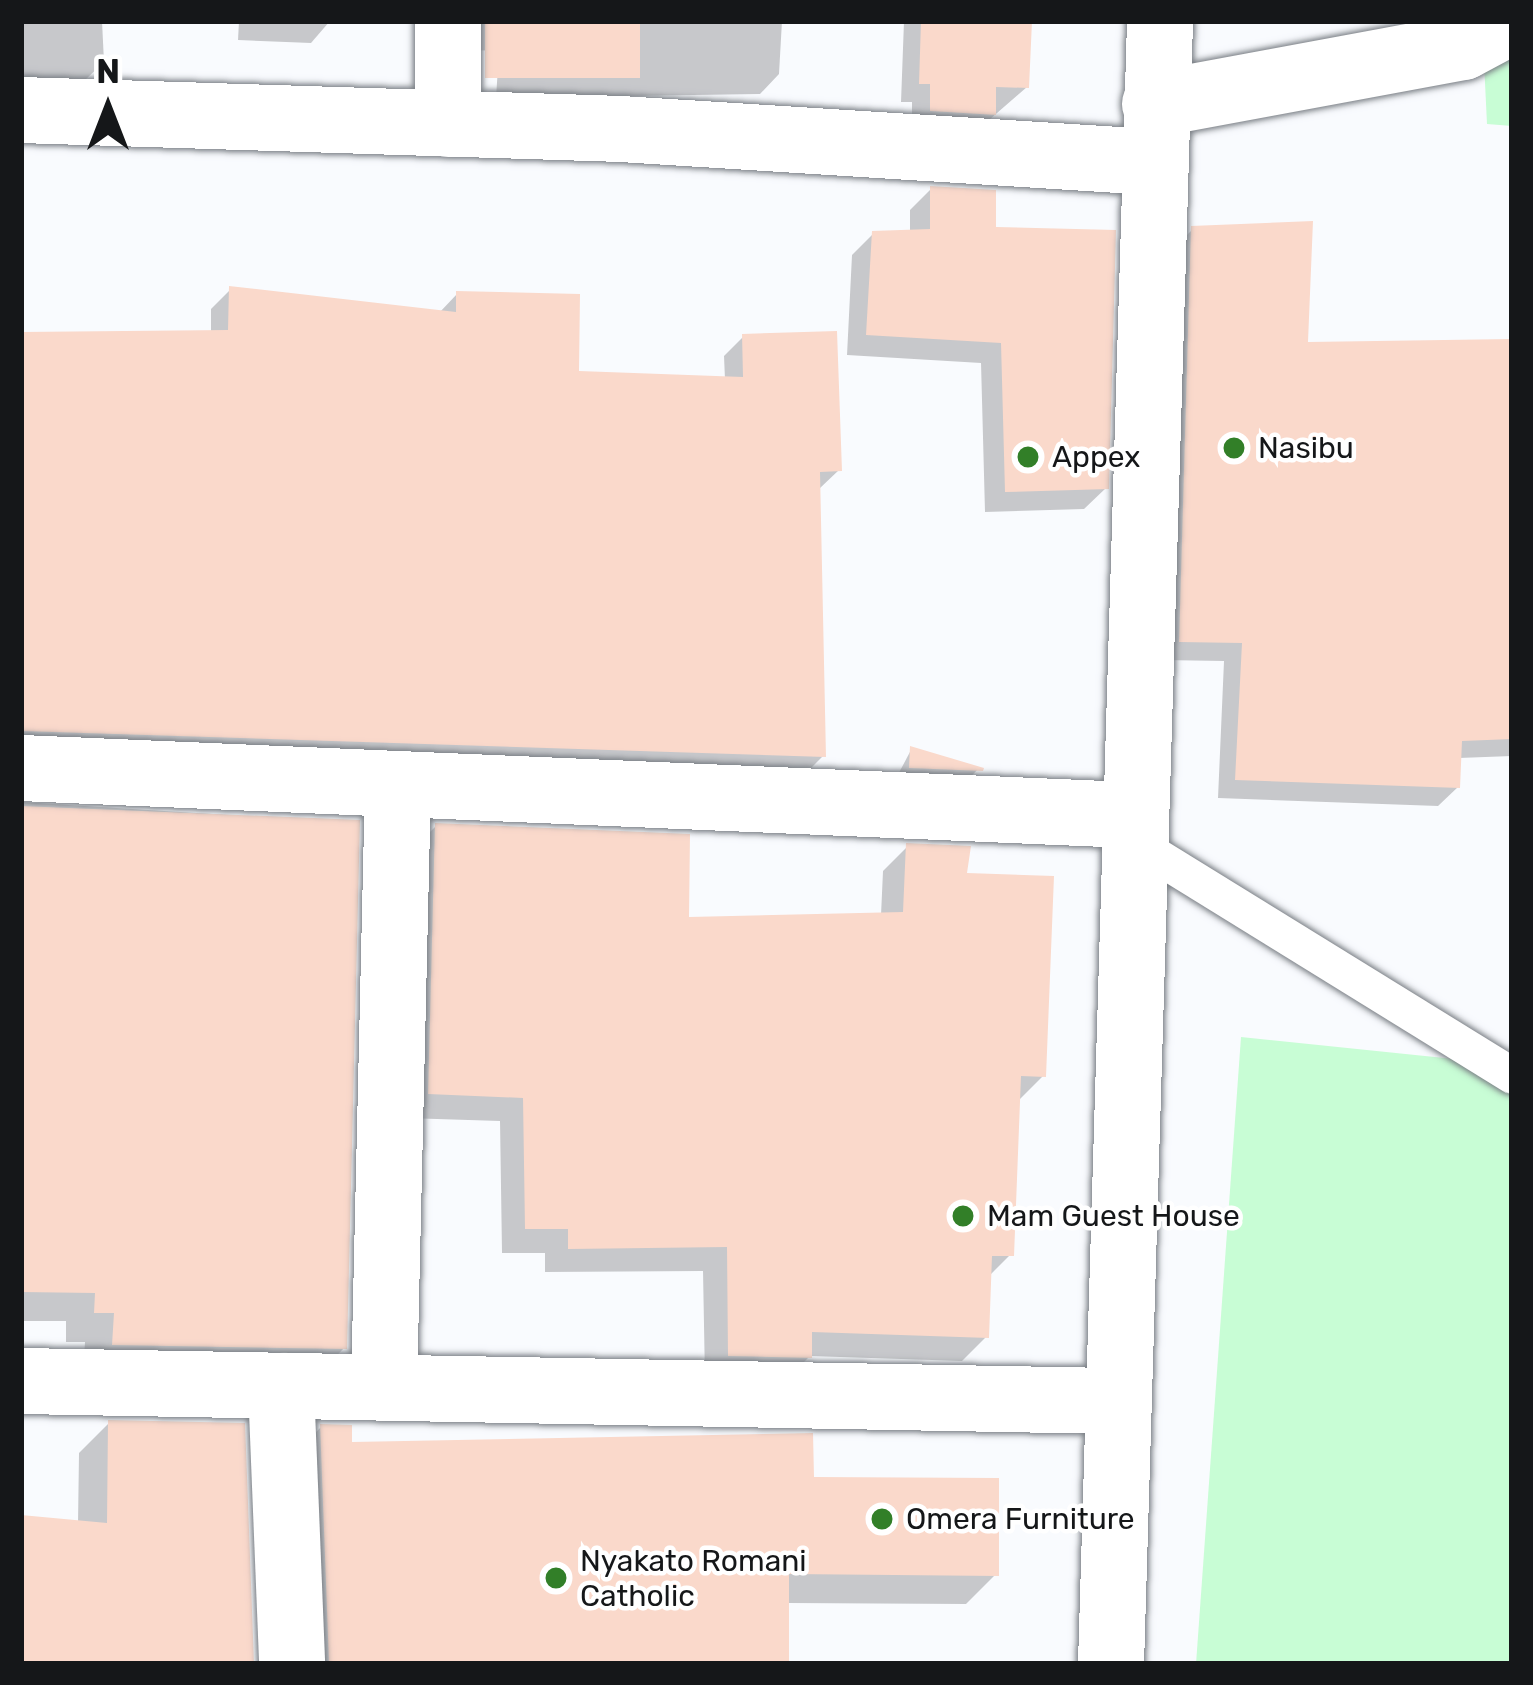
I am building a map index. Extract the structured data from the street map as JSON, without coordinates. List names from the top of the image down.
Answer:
{
  "places": [
    "Nasibu",
    "Appex",
    "Mam Guest House",
    "Omera Furniture",
    "Nyakato Romani Catholic"
  ],
  "north": "top"
}
